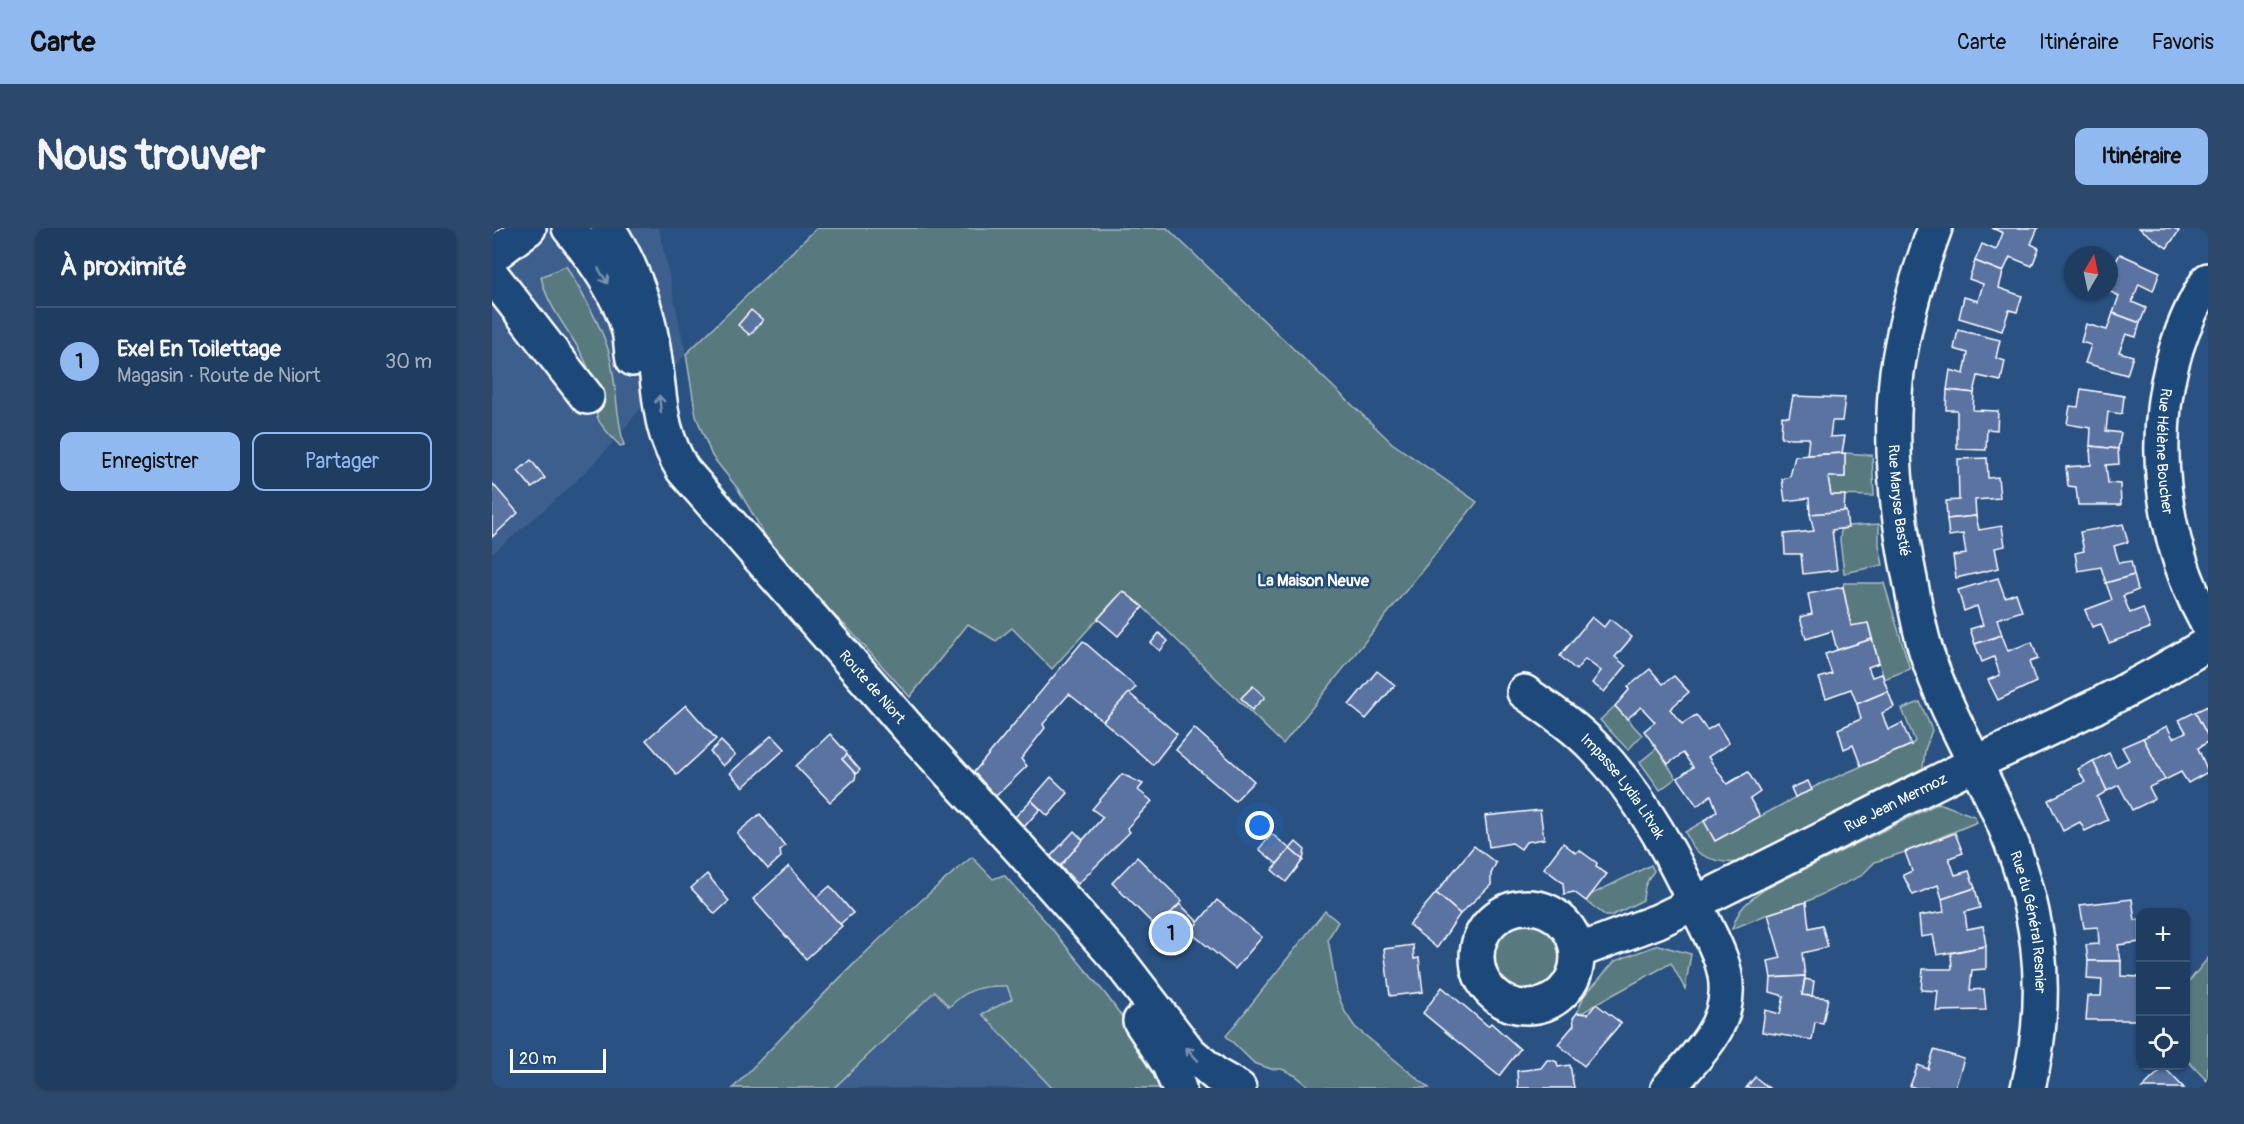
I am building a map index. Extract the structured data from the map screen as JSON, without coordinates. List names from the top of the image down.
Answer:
{
  "streets": {
    "street": [
      "Rue Hélène Boucher",
      "Rue Maryse Bastié",
      "Route de Niort",
      "Impasse Lydia Litvak",
      "Rue Jean Mermoz",
      "Rue du Général Resnier"
    ]
  },
  "crossings": [
    ["Rue Maryse Bastié", "Rue Jean Mermoz"],
    ["Rue Maryse Bastié", "Rue du Général Resnier"],
    ["Impasse Lydia Litvak", "Rue Jean Mermoz"],
    ["Rue Jean Mermoz", "Rue du Général Resnier"]
  ],
  "districts": ["La Maison Neuve"],
  "scale_bar": "20 m",
  "north": "top",
  "page": {
    "header": "Carte",
    "nav": ["Carte", "Itinéraire", "Favoris"],
    "buttons": [
      "Itinéraire",
      ["Enregistrer", "Partager"]
    ],
    "title": "Nous trouver",
    "heading": "À proximité",
    "list": [
      {
        "mark": "1",
        "name": "Exel En Toilettage",
        "note": "Magasin · Route de Niort",
        "value": "30 m"
      }
    ],
    "map_buttons": ["+", "−"],
    "pins": "1",
    "scale": "20 m"
  }
}
